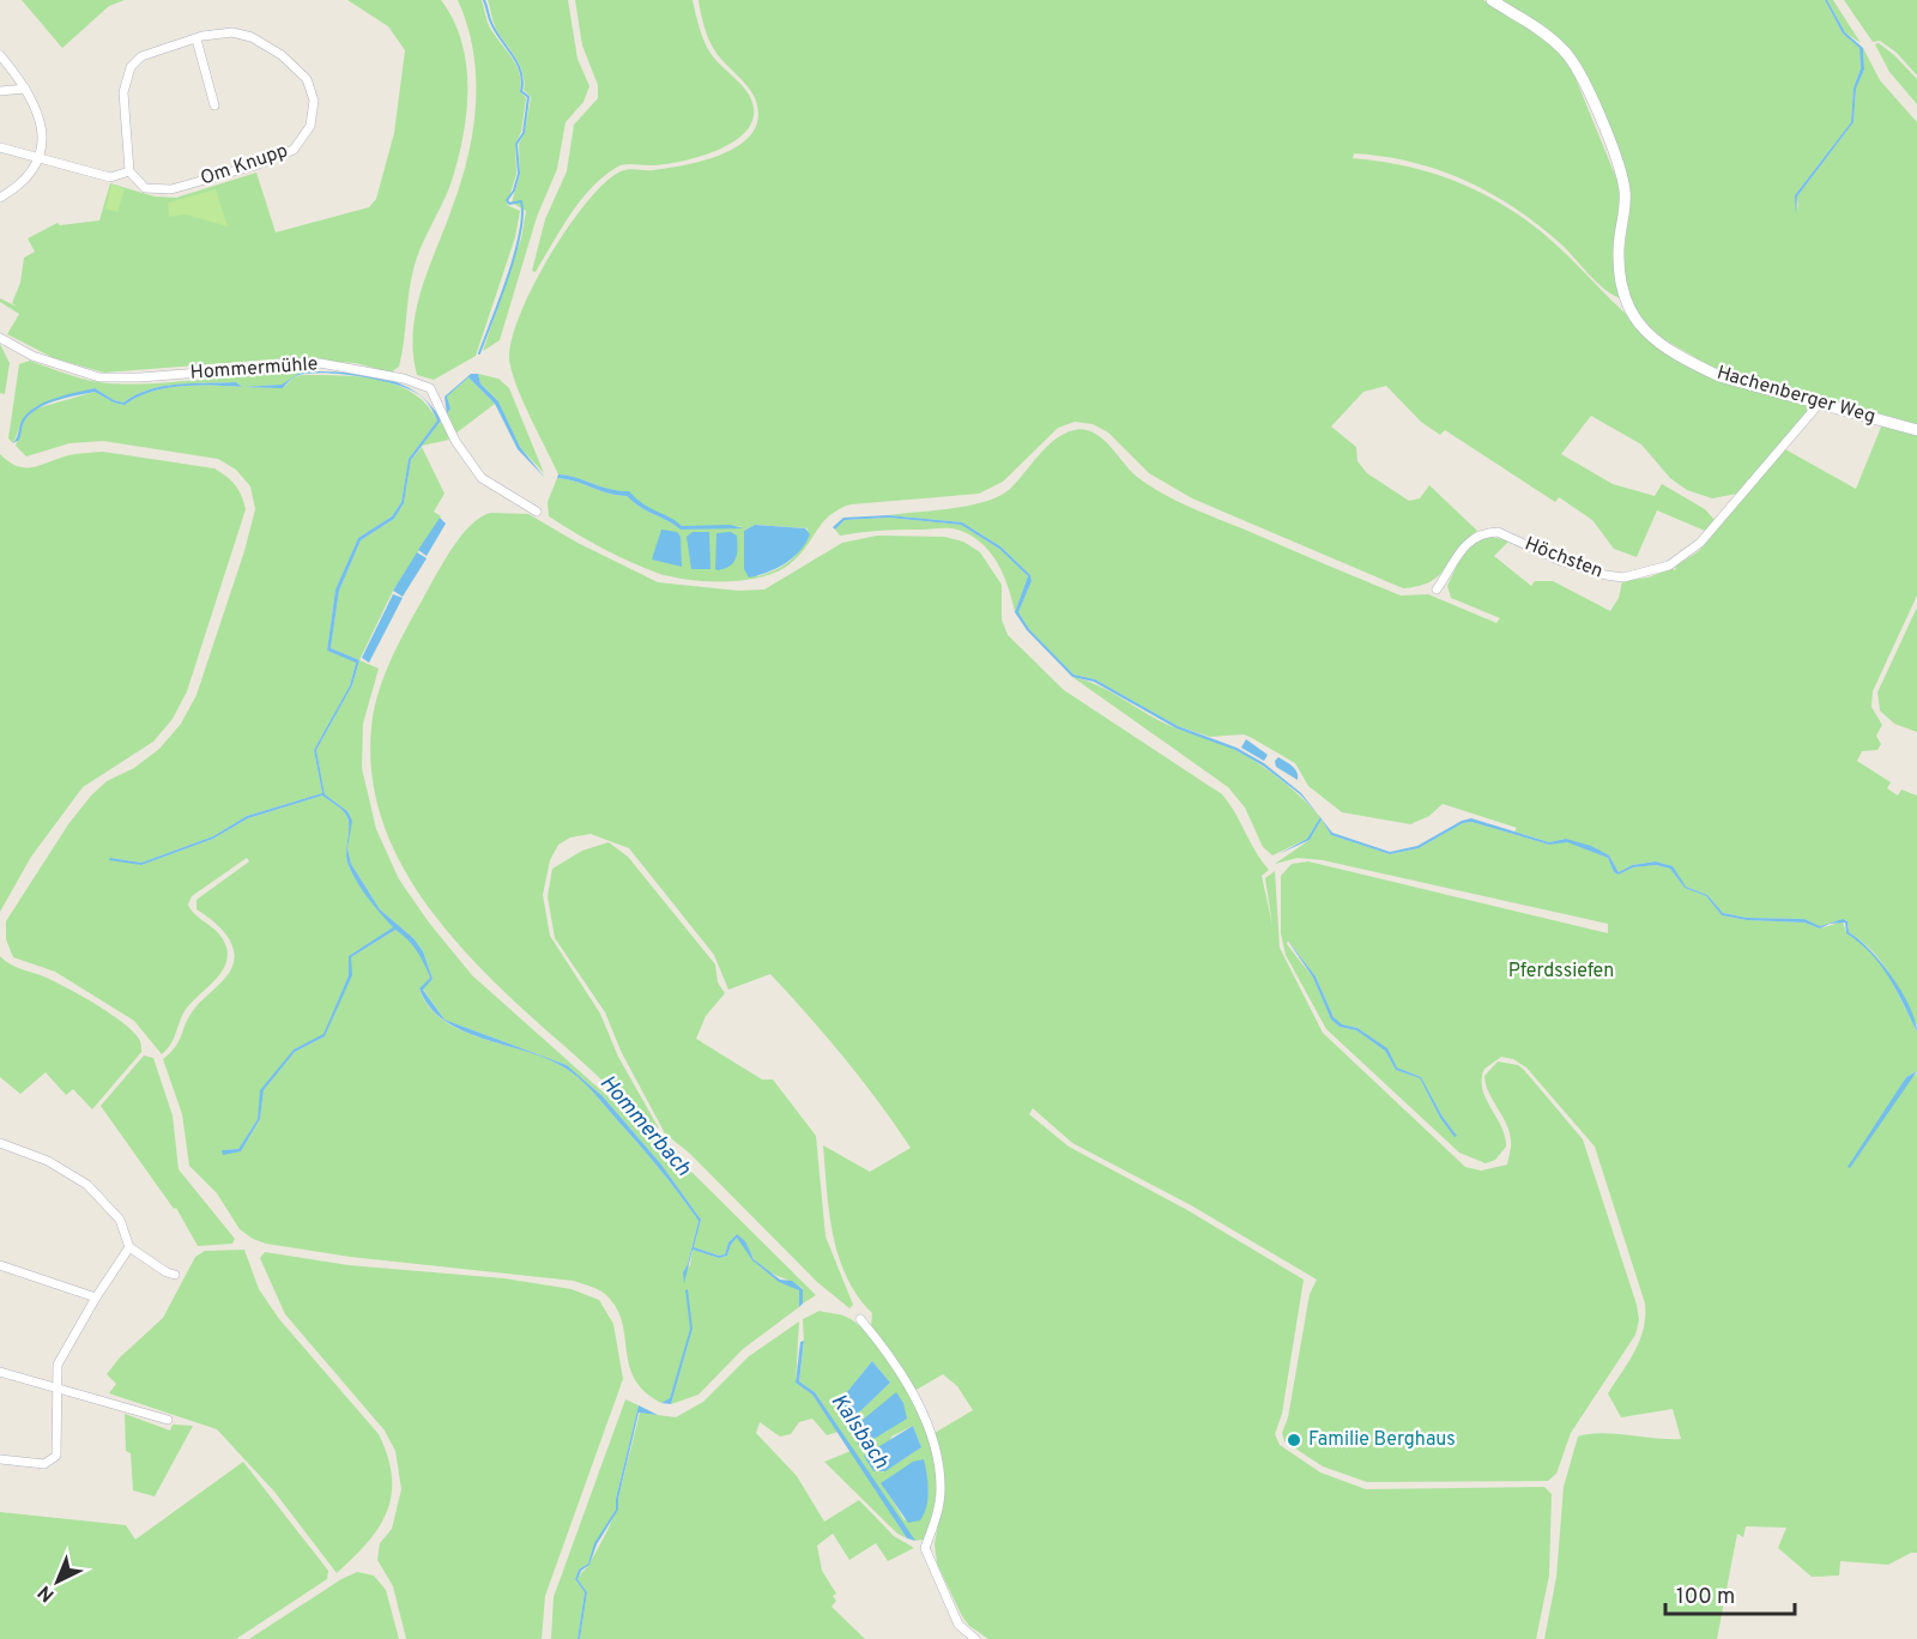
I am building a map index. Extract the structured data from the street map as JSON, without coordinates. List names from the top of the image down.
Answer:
{
  "streets": {
    "street": [
      "Om Knupp",
      "Hommermühle",
      "Hachenberger Weg",
      "Höchsten"
    ]
  },
  "crossings": [
    ["Hachenberger Weg", "Höchsten"]
  ],
  "water": ["Hommerbach", "Kalsbach"],
  "parks": ["Pferdssiefen"],
  "places": ["Familie Berghaus"],
  "scale_bar": "100 m",
  "north": "bottom left"
}
